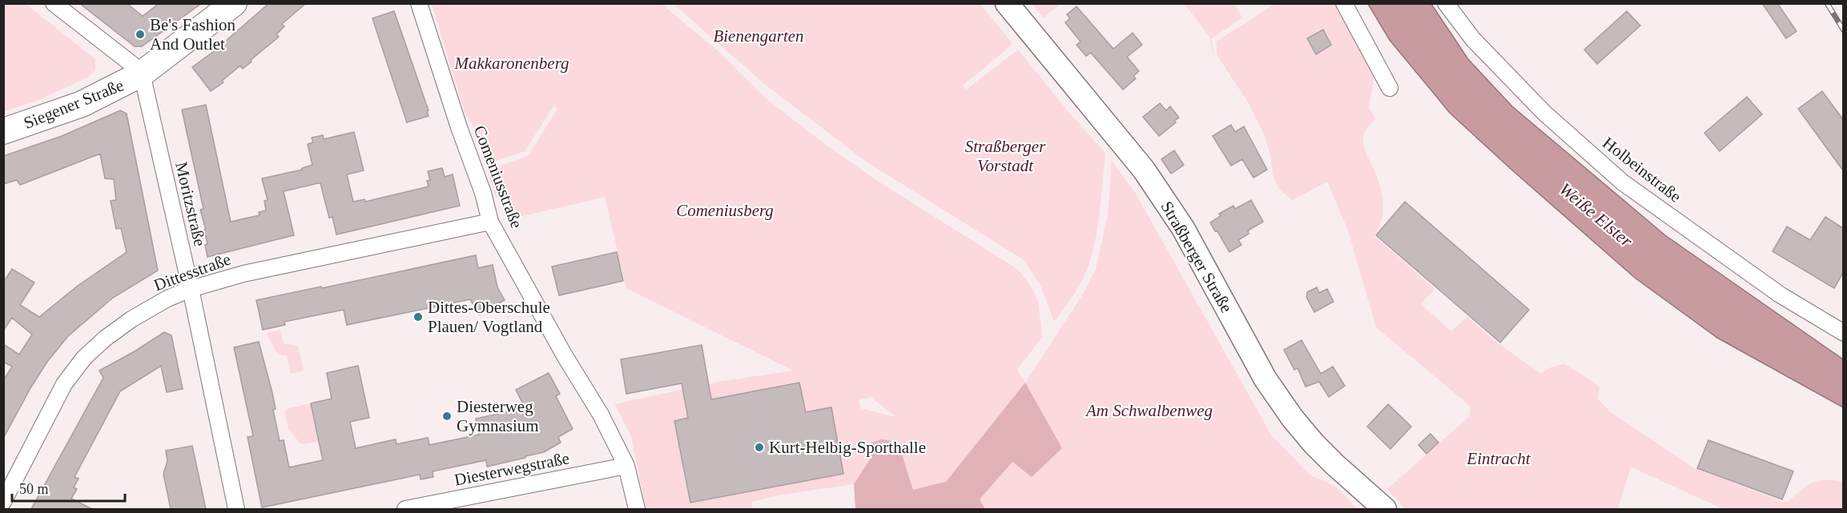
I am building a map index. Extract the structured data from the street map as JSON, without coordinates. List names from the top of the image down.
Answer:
{
  "streets": {
    "main road": ["Siegener Straße", "Straßberger Straße"],
    "street": [
      "Holbeinstraße",
      "Comeniusstraße",
      "Moritzstraße",
      "Dittesstraße",
      "Diesterwegstraße"
    ]
  },
  "crossings": [
    ["Siegener Straße", "Moritzstraße"],
    ["Comeniusstraße", "Dittesstraße"],
    ["Comeniusstraße", "Diesterwegstraße"],
    ["Moritzstraße", "Dittesstraße"]
  ],
  "water": ["Weiße Elster"],
  "parks": [
    "Bienengarten",
    "Makkaronenberg",
    "Straßberger Vorstadt",
    "Comeniusberg",
    "Am Schwalbenweg",
    "Eintracht"
  ],
  "places": [
    "Be's Fashion And Outlet",
    "Dittes-Oberschule Plauen/ Vogtland",
    "Diesterweg Gymnasium",
    "Kurt-Helbig-Sporthalle"
  ],
  "scale_bar": "50 m"
}
